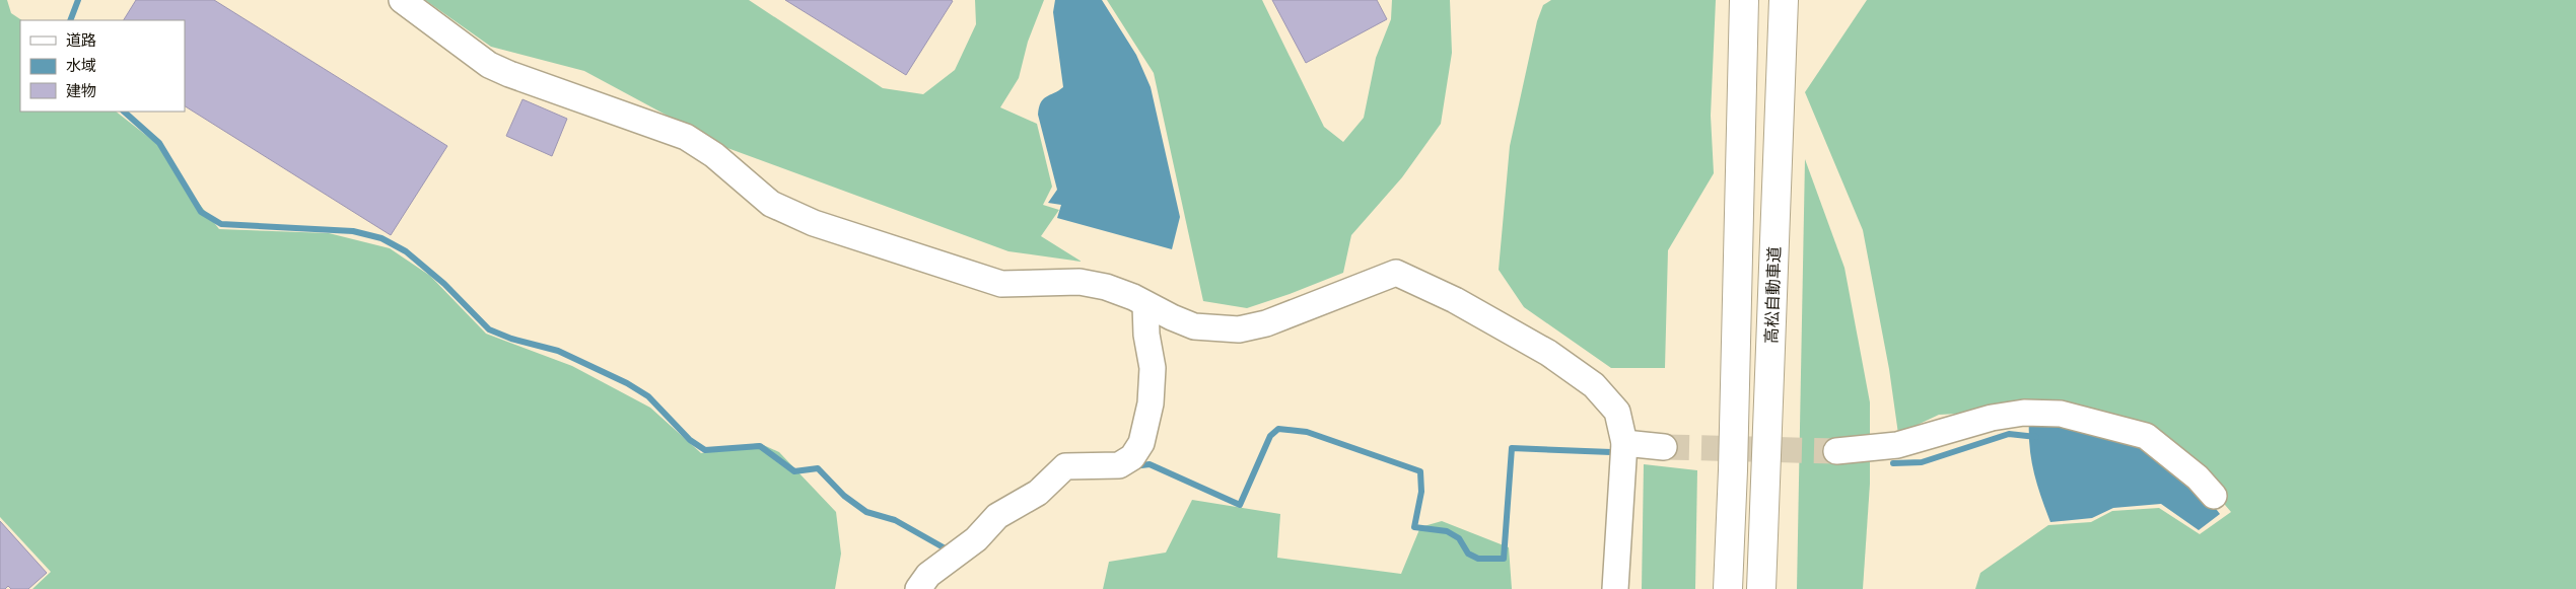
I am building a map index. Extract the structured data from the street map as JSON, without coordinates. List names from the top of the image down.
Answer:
{
  "streets": {
    "highway": ["高松自動車道"]
  },
  "legend": ["道路", "水域", "建物"]
}
